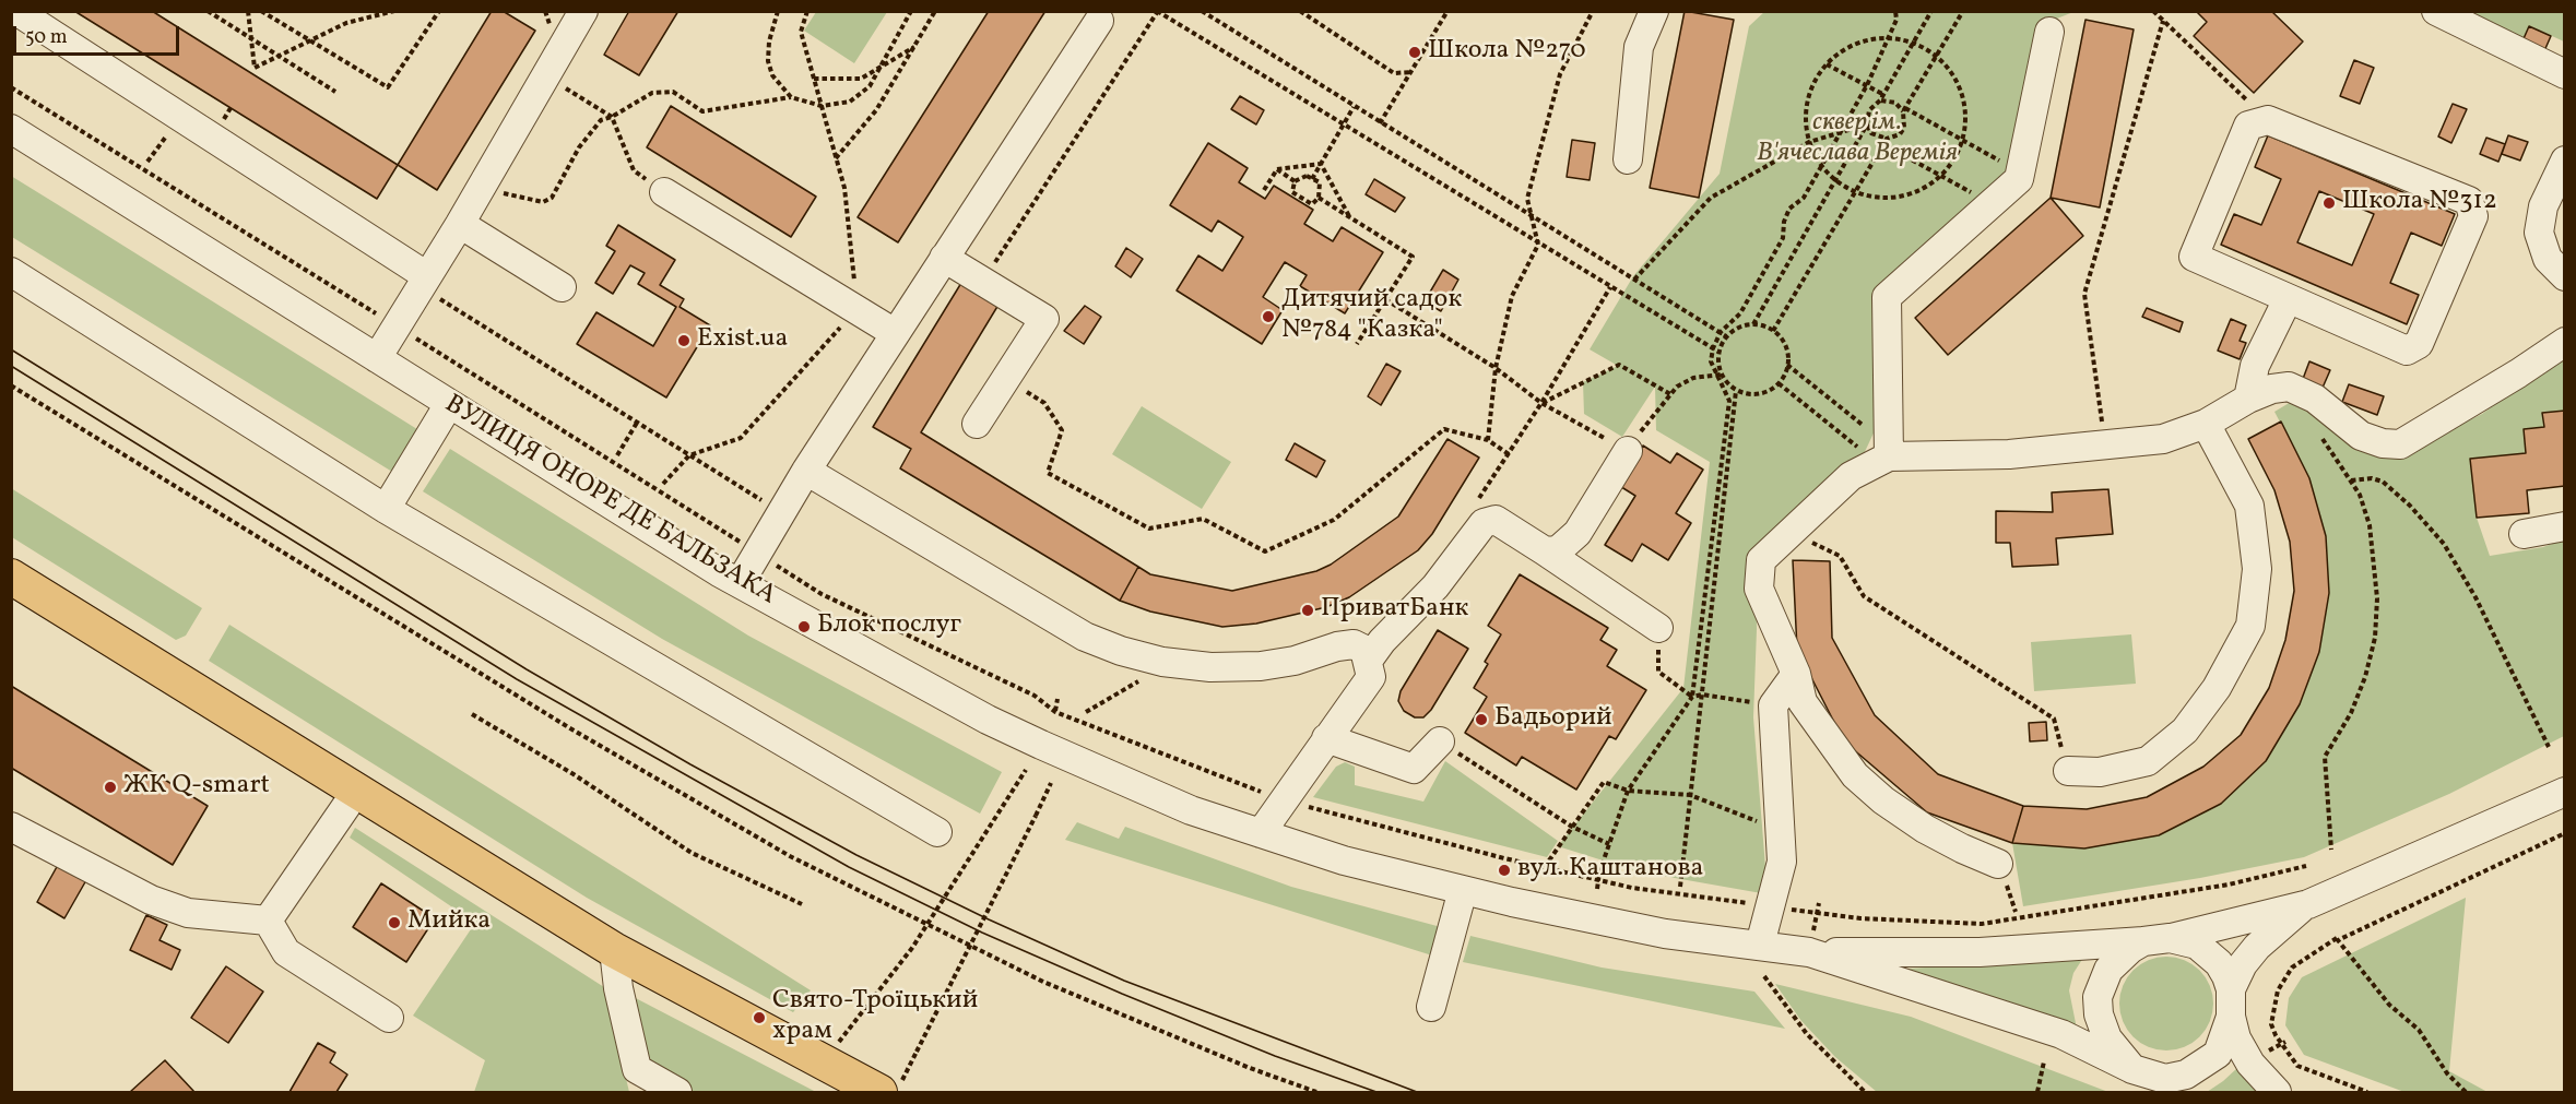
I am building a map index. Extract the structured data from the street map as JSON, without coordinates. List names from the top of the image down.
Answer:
{
  "streets": {
    "street": ["ВУЛИЦЯ ОНОРЕ ДЕ БАЛЬЗАКА"]
  },
  "parks": ["сквер ім. В'ячеслава Веремія"],
  "places": [
    "Школа №270",
    "Школа №312",
    "Дитячий садок №784 \"Казка\"",
    "Exist.ua",
    "ПриватБанк",
    "Блок послуг",
    "Бадьорий",
    "ЖК Q-smart",
    "вул. Каштанова",
    "Мийка",
    "Свято-Троїцький храм"
  ],
  "scale_bar": "50 m"
}
